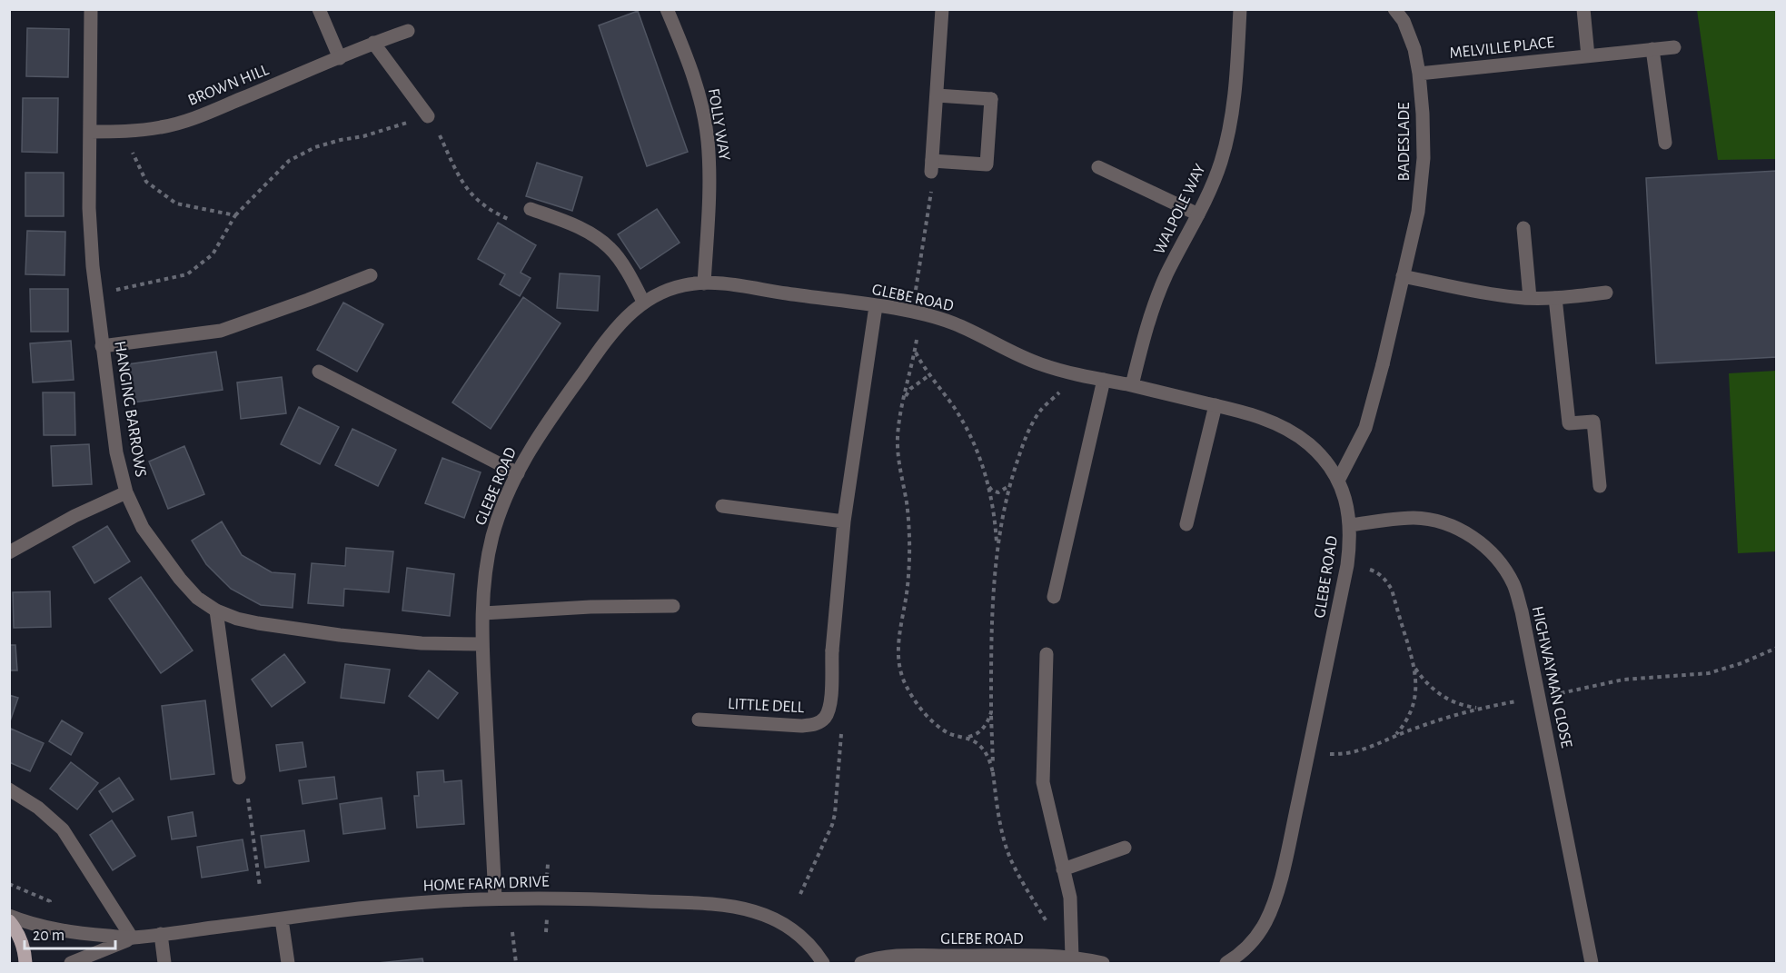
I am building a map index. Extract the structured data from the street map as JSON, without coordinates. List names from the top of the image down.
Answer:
{
  "streets": {
    "street": [
      "MELVILLE PLACE",
      "BROWN HILL",
      "FOLLY WAY",
      "BADESLADE",
      "WALPOLE WAY",
      "GLEBE ROAD",
      "HANGING BARROWS",
      "HIGHWAYMAN CLOSE",
      "LITTLE DELL",
      "HOME FARM DRIVE"
    ]
  },
  "crossings": [
    ["MELVILLE PLACE", "BADESLADE"],
    ["BROWN HILL", "HANGING BARROWS"],
    ["FOLLY WAY", "GLEBE ROAD"],
    ["BADESLADE", "GLEBE ROAD"],
    ["WALPOLE WAY", "GLEBE ROAD"],
    ["GLEBE ROAD", "HANGING BARROWS"],
    ["GLEBE ROAD", "HIGHWAYMAN CLOSE"],
    ["GLEBE ROAD", "HOME FARM DRIVE"]
  ],
  "scale_bar": "20 m"
}
